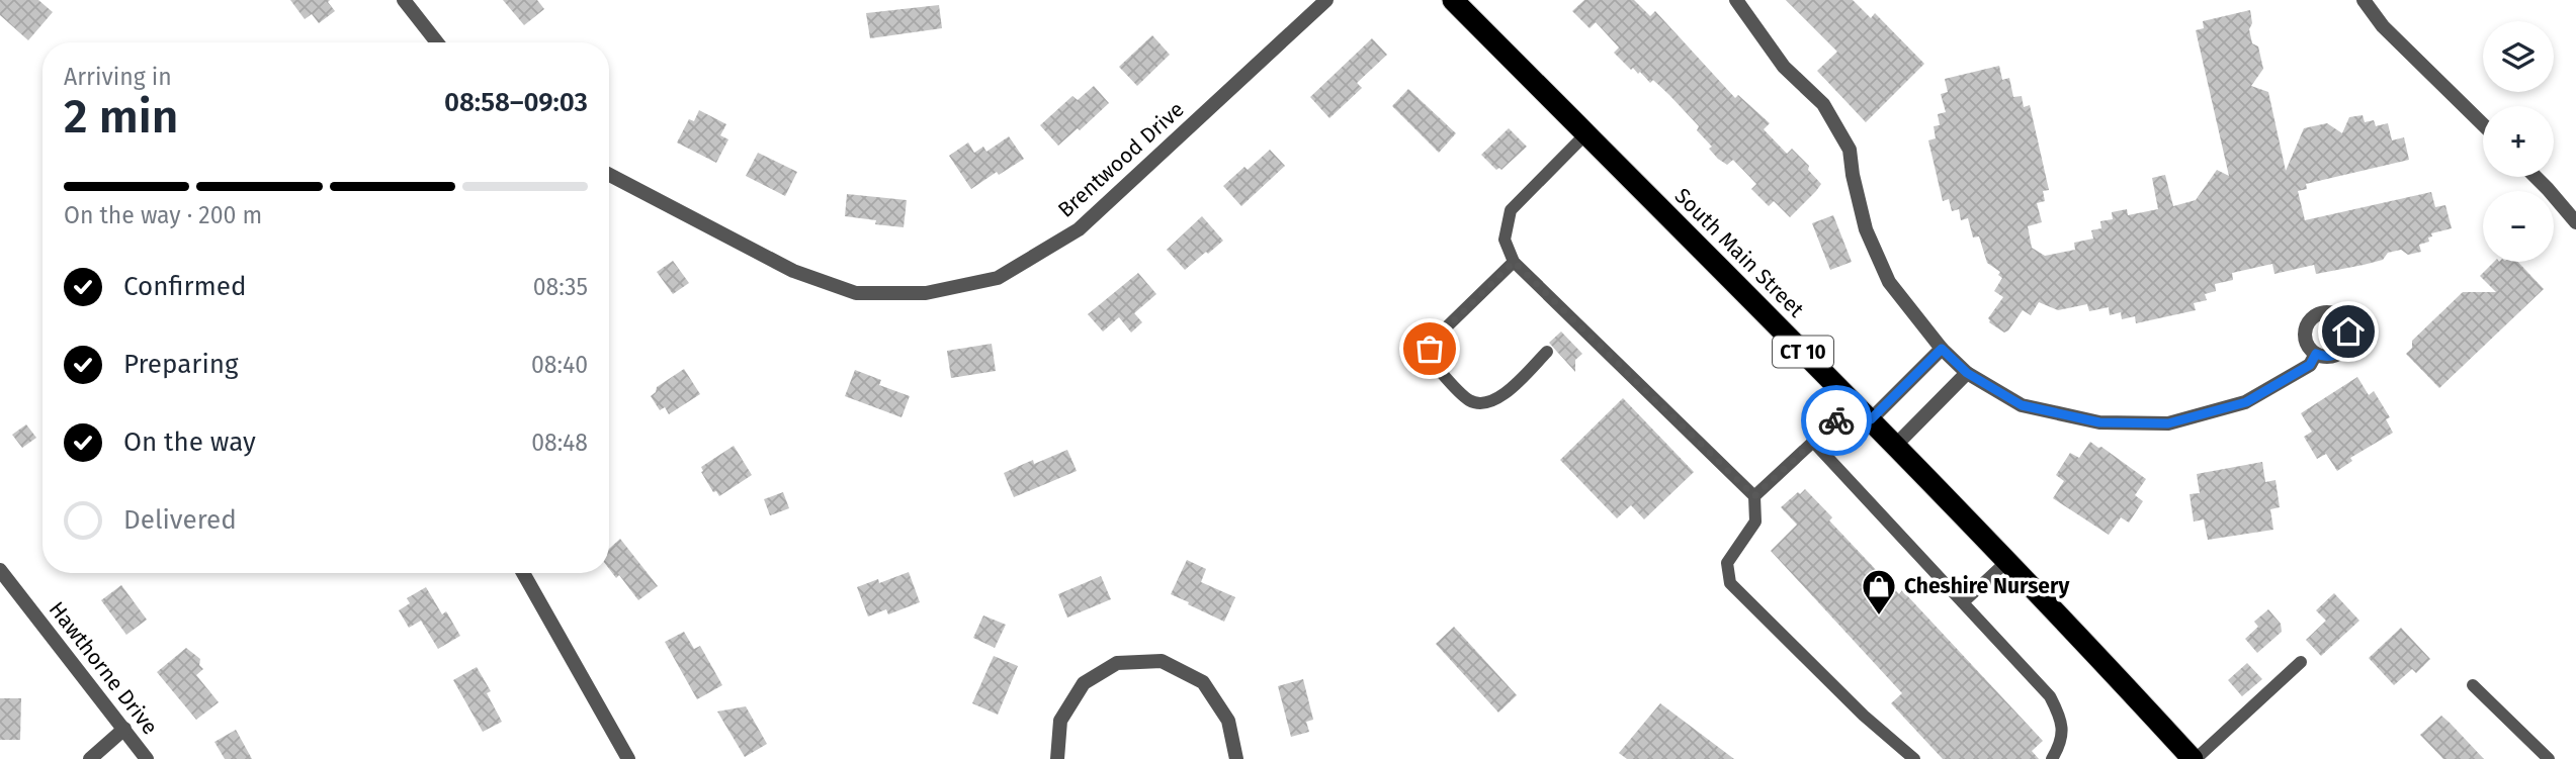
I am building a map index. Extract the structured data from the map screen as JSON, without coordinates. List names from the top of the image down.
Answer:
{
  "streets": {
    "highway": ["South Main Street", "CT 10"],
    "street": ["Brentwood Drive", "Hawthorne Drive"]
  },
  "places": {
    "shop": ["Cheshire Nursery"]
  },
  "page": {
    "map_buttons": ["+", "−"],
    "heading": ["2 min", "Arriving in", "08:58–09:03"],
    "bar": "On the way · 200 m",
    "list": [
      ["Confirmed", "08:35"],
      ["Preparing", "08:40"],
      ["On the way", "08:48"],
      "Delivered"
    ]
  }
}
